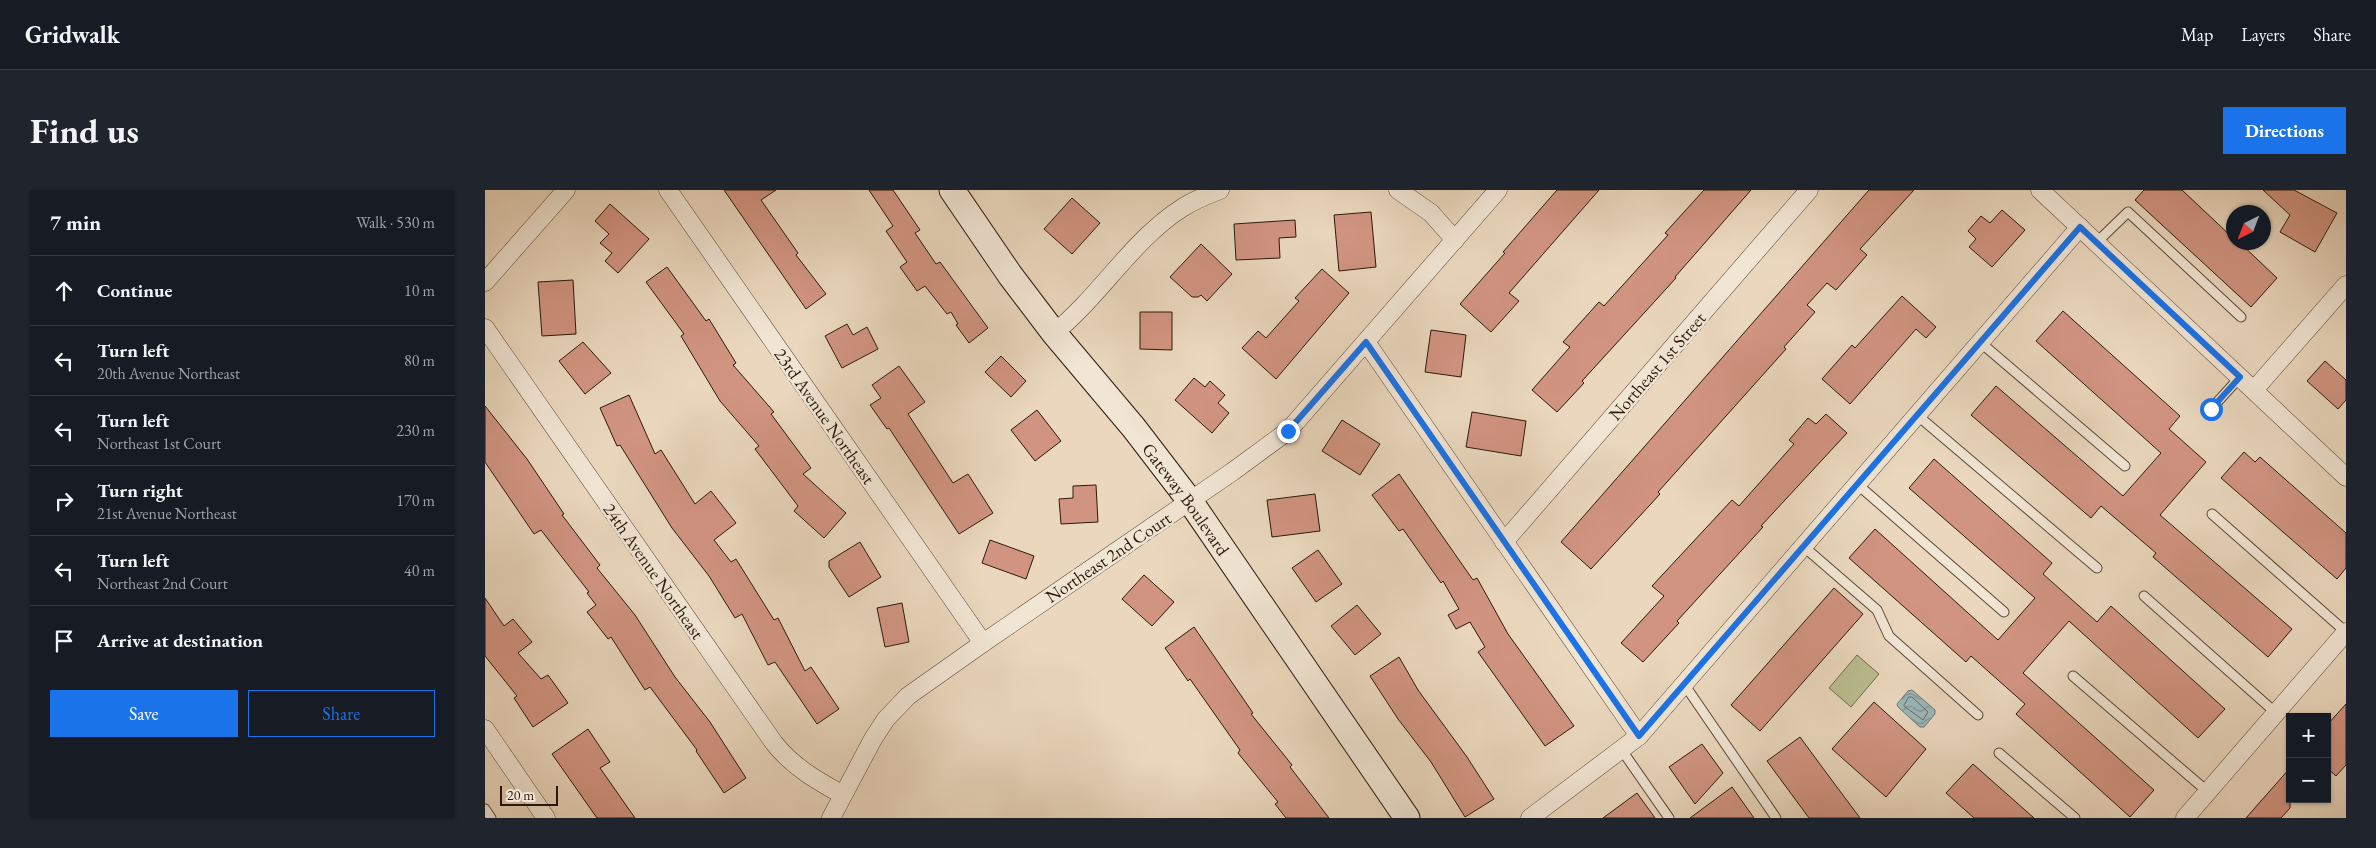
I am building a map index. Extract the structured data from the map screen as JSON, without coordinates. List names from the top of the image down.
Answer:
{
  "streets": {
    "main road": ["Gateway Boulevard"],
    "street": [
      "Northeast 1st Street",
      "23rd Avenue Northeast",
      "Northeast 2nd Court",
      "24th Avenue Northeast"
    ]
  },
  "crossings": [
    ["23rd Avenue Northeast", "Northeast 2nd Court"],
    ["Gateway Boulevard", "Northeast 2nd Court"],
    ["Northeast 2nd Court", "24th Avenue Northeast"]
  ],
  "scale_bar": "20 m",
  "north": "bottom left",
  "page": {
    "header": "Gridwalk",
    "nav": ["Map", "Layers", "Share"],
    "buttons": [
      "Directions",
      ["Save", "Share"]
    ],
    "title": "Find us",
    "heading": ["7 min", "Walk · 530 m"],
    "list": [
      ["Continue", "10 m"],
      ["Turn left", "20th Avenue Northeast", "80 m"],
      ["Turn left", "Northeast 1st Court", "230 m"],
      ["Turn right", "21st Avenue Northeast", "170 m"],
      ["Turn left", "Northeast 2nd Court", "40 m"],
      "Arrive at destination"
    ],
    "map_buttons": ["+", "−"],
    "scale": "20 m"
  }
}
